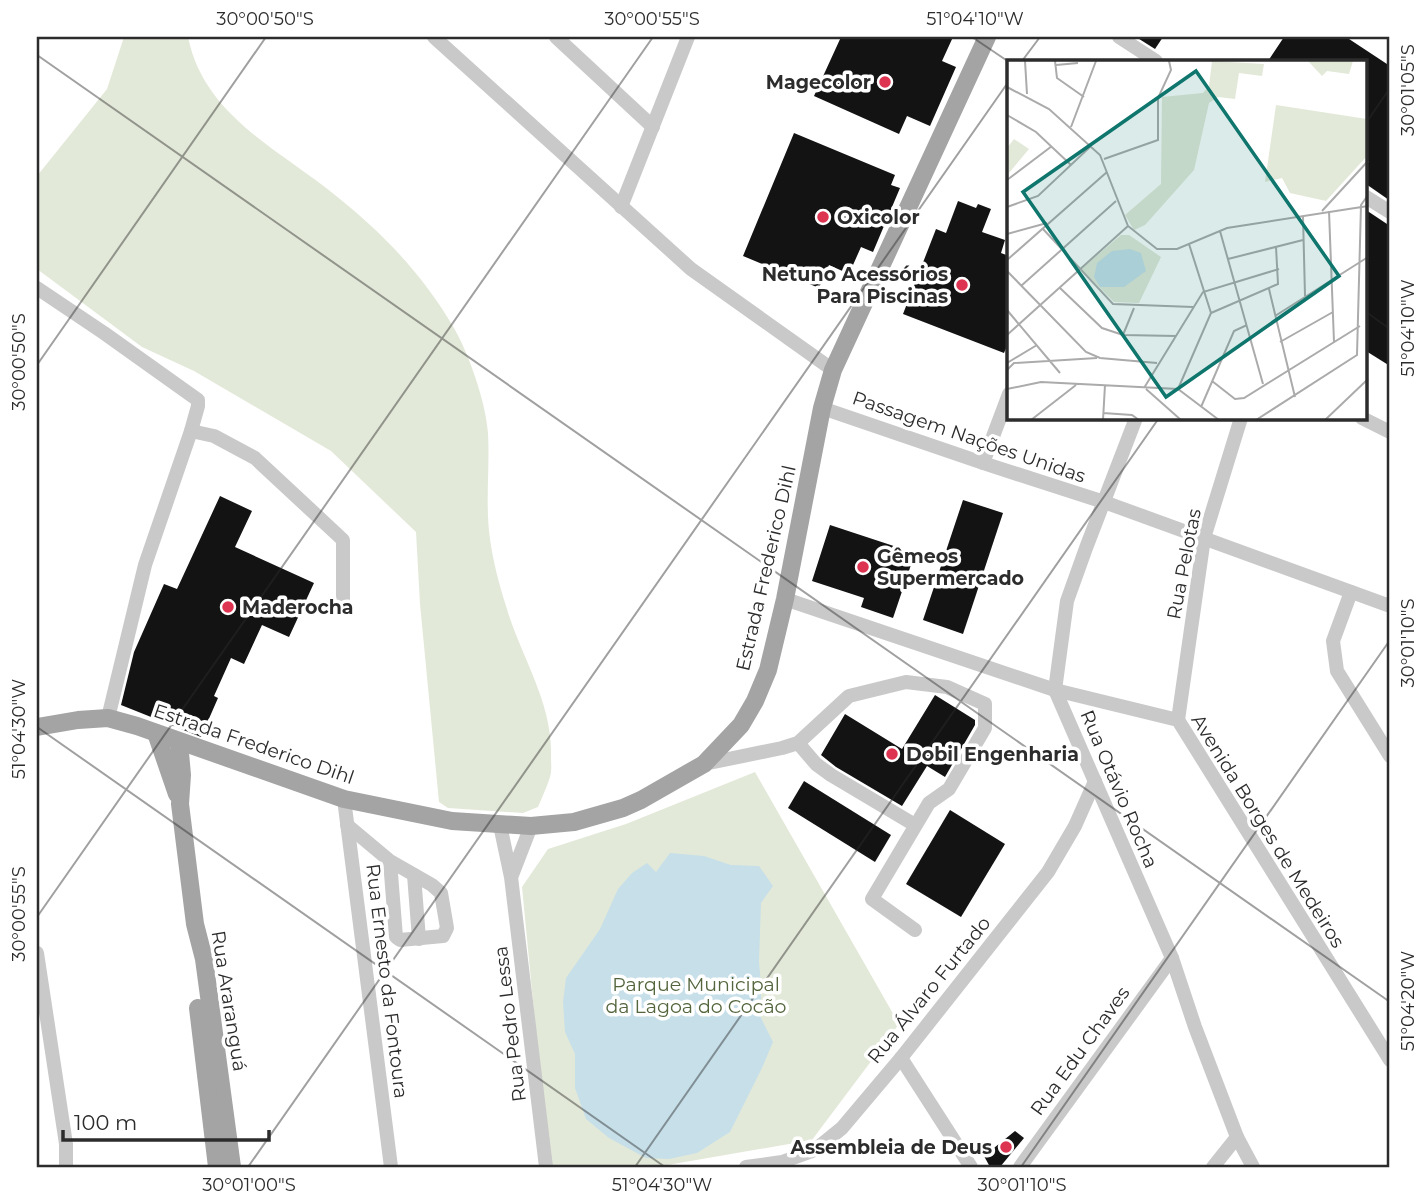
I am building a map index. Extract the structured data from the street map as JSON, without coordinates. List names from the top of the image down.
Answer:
{
  "streets": {
    "main road": ["Estrada Frederico Dihl", "Rua Araranguá"],
    "street": [
      "Passagem Nações Unidas",
      "Rua Pelotas",
      "Rua Otávio Rocha",
      "Avenida Borges de Medeiros",
      "Rua Ernesto da Fontoura",
      "Rua Álvaro Furtado",
      "Rua Pedro Lessa",
      "Rua Edu Chaves"
    ]
  },
  "crossings": [
    ["Passagem Nações Unidas", "Rua Pelotas"],
    ["Passagem Nações Unidas", "Estrada Frederico Dihl"],
    ["Rua Pelotas", "Avenida Borges de Medeiros"],
    ["Estrada Frederico Dihl", "Avenida Borges de Medeiros"],
    ["Estrada Frederico Dihl", "Rua Ernesto da Fontoura"],
    ["Estrada Frederico Dihl", "Rua Araranguá"],
    ["Estrada Frederico Dihl", "Rua Pedro Lessa"],
    ["Rua Otávio Rocha", "Avenida Borges de Medeiros"],
    ["Rua Otávio Rocha", "Rua Álvaro Furtado"],
    ["Rua Otávio Rocha", "Rua Edu Chaves"]
  ],
  "parks": ["Parque Municipal da Lagoa do Cocão"],
  "places": [
    "Magecolor",
    "Oxicolor",
    "Netuno Acessórios Para Piscinas",
    "Gêmeos Supermercado",
    "Maderocha",
    "Dobil Engenharia",
    "Assembleia de Deus"
  ],
  "scale_bar": "100 m",
  "coordinates": [
    "30°00'50\"S",
    "30°00'55\"S",
    "51°04'10\"W",
    "30°01'05\"S",
    "30°01'10\"S",
    "51°04'30\"W",
    "51°04'20\"W",
    "30°01'00\"S"
  ]
}
